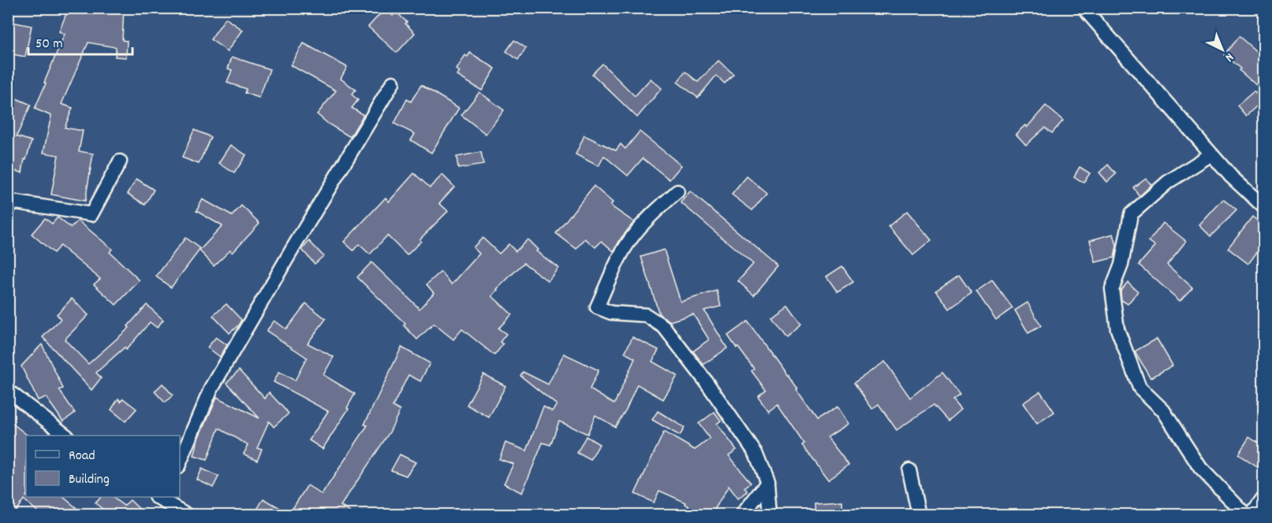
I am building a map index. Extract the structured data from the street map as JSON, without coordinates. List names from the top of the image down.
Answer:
{
  "legend": ["Road", "Building"],
  "scale_bar": "50 m",
  "north": "bottom right"
}
